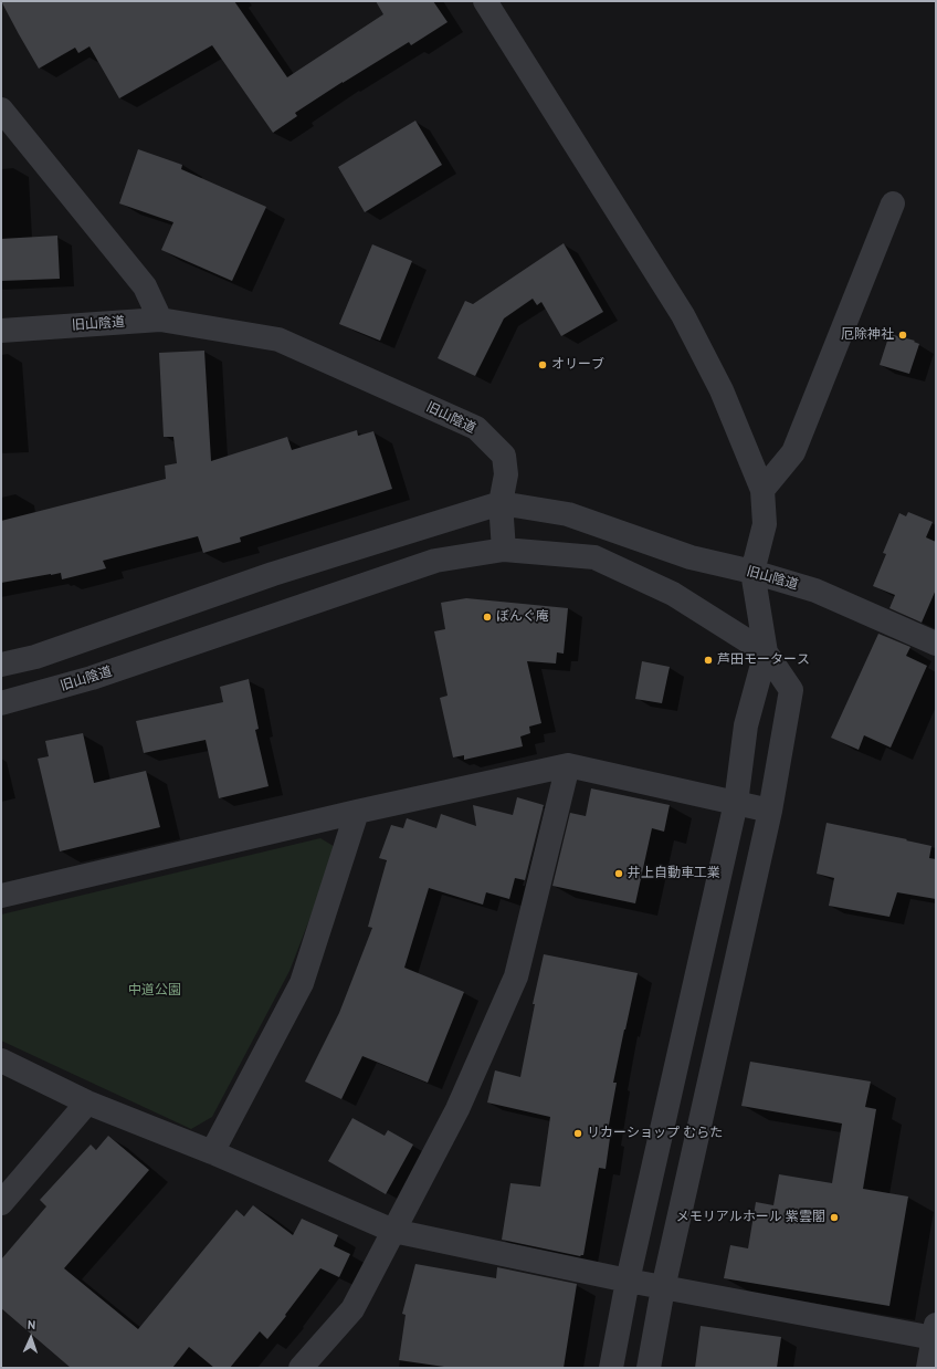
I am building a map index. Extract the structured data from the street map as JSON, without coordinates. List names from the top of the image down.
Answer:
{
  "streets": {
    "street": ["旧山陰道"]
  },
  "parks": ["中道公園"],
  "places": [
    "厄除神社",
    "オリーブ",
    "ぼんぐ庵",
    "芦田モータース",
    "井上自動車工業",
    "リカーショップ むらた",
    "メモリアルホール 紫雲閣"
  ],
  "north": "top"
}
